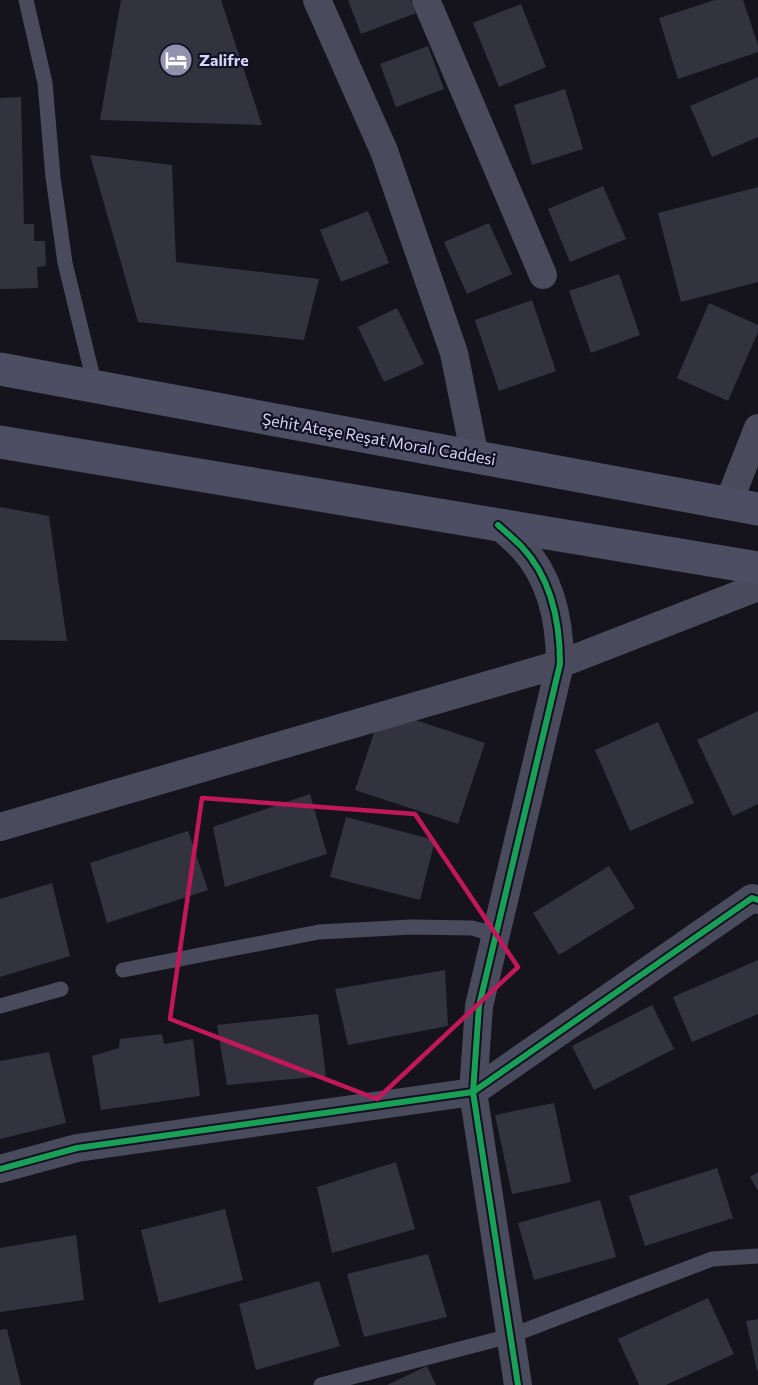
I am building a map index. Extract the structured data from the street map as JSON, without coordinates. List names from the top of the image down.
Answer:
{
  "streets": {
    "main road": ["Şehit Ateşe Reşat Moralı Caddesi"]
  },
  "places": {
    "hotel": ["Zalifre"]
  }
}
